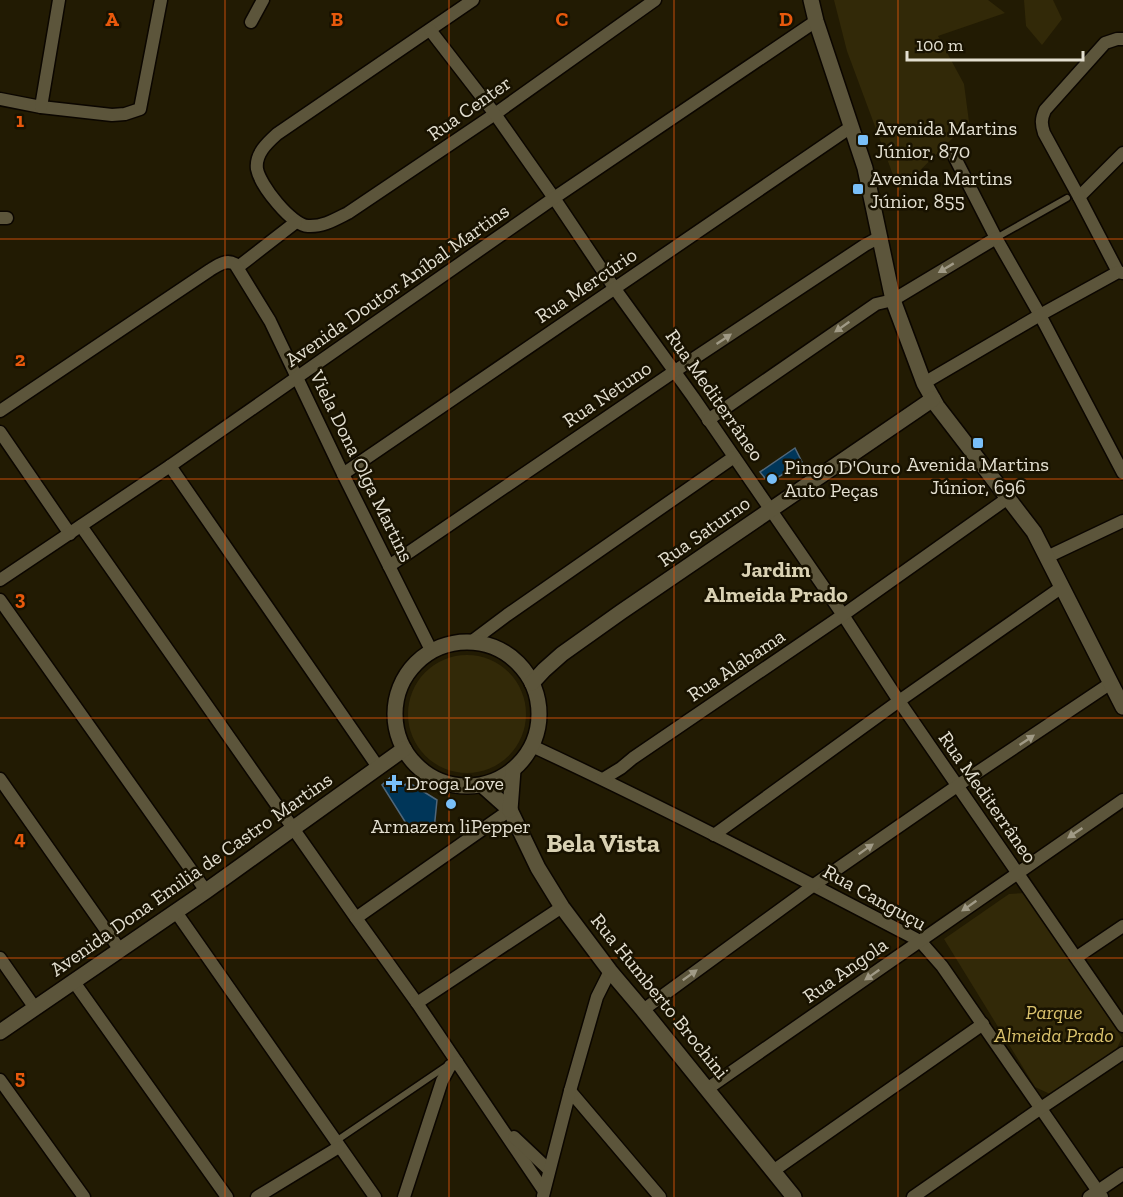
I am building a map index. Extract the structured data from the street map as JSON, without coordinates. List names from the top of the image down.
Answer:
{
  "streets": {
    "street": [
      "Rua Center",
      "Avenida Doutor Aníbal Martins",
      "Rua Mercúrio",
      "Rua Netuno",
      "Rua Mediterrâneo",
      "Viela Dona Olga Martins",
      "Rua Saturno",
      "Rua Alabama",
      "Avenida Dona Emilia de Castro Martins",
      "Rua Canguçu",
      "Rua Angola",
      "Rua Humberto Brochini"
    ]
  },
  "crossings": [
    ["Rua Center", "Rua Mediterrâneo"],
    ["Avenida Doutor Aníbal Martins", "Rua Mediterrâneo"],
    ["Avenida Doutor Aníbal Martins", "Viela Dona Olga Martins"],
    ["Rua Mercúrio", "Rua Mediterrâneo"],
    ["Rua Mercúrio", "Viela Dona Olga Martins"],
    ["Rua Netuno", "Rua Mediterrâneo"],
    ["Rua Netuno", "Viela Dona Olga Martins"],
    ["Rua Mediterrâneo", "Rua Saturno"],
    ["Rua Mediterrâneo", "Rua Alabama"],
    ["Rua Mediterrâneo", "Rua Angola"],
    ["Viela Dona Olga Martins", "Rua Saturno"],
    ["Viela Dona Olga Martins", "Avenida Dona Emilia de Castro Martins"],
    ["Viela Dona Olga Martins", "Rua Canguçu"],
    ["Viela Dona Olga Martins", "Rua Humberto Brochini"],
    ["Rua Saturno", "Avenida Dona Emilia de Castro Martins"],
    ["Rua Saturno", "Rua Canguçu"],
    ["Rua Saturno", "Rua Humberto Brochini"],
    ["Rua Alabama", "Rua Canguçu"],
    ["Avenida Dona Emilia de Castro Martins", "Rua Canguçu"],
    ["Avenida Dona Emilia de Castro Martins", "Rua Humberto Brochini"],
    ["Rua Canguçu", "Rua Angola"],
    ["Rua Canguçu", "Rua Humberto Brochini"],
    ["Rua Angola", "Rua Humberto Brochini"]
  ],
  "districts": ["Jardim Almeida Prado", "Bela Vista"],
  "parks": ["Parque Almeida Prado"],
  "places": {
    "transit": ["Avenida Martins Júnior, 870", "Avenida Martins Júnior, 855", "Avenida Martins Júnior, 696"],
    "other": ["Pingo D'Ouro Auto Peças", "Armazem liPepper"],
    "health": ["Droga Love"]
  },
  "scale_bar": "100 m",
  "grid": {
    "columns": [
      "A",
      "B",
      "C",
      "D"
    ],
    "rows": [
      "1",
      "2",
      "3",
      "4",
      "5"
    ]
  }
}
